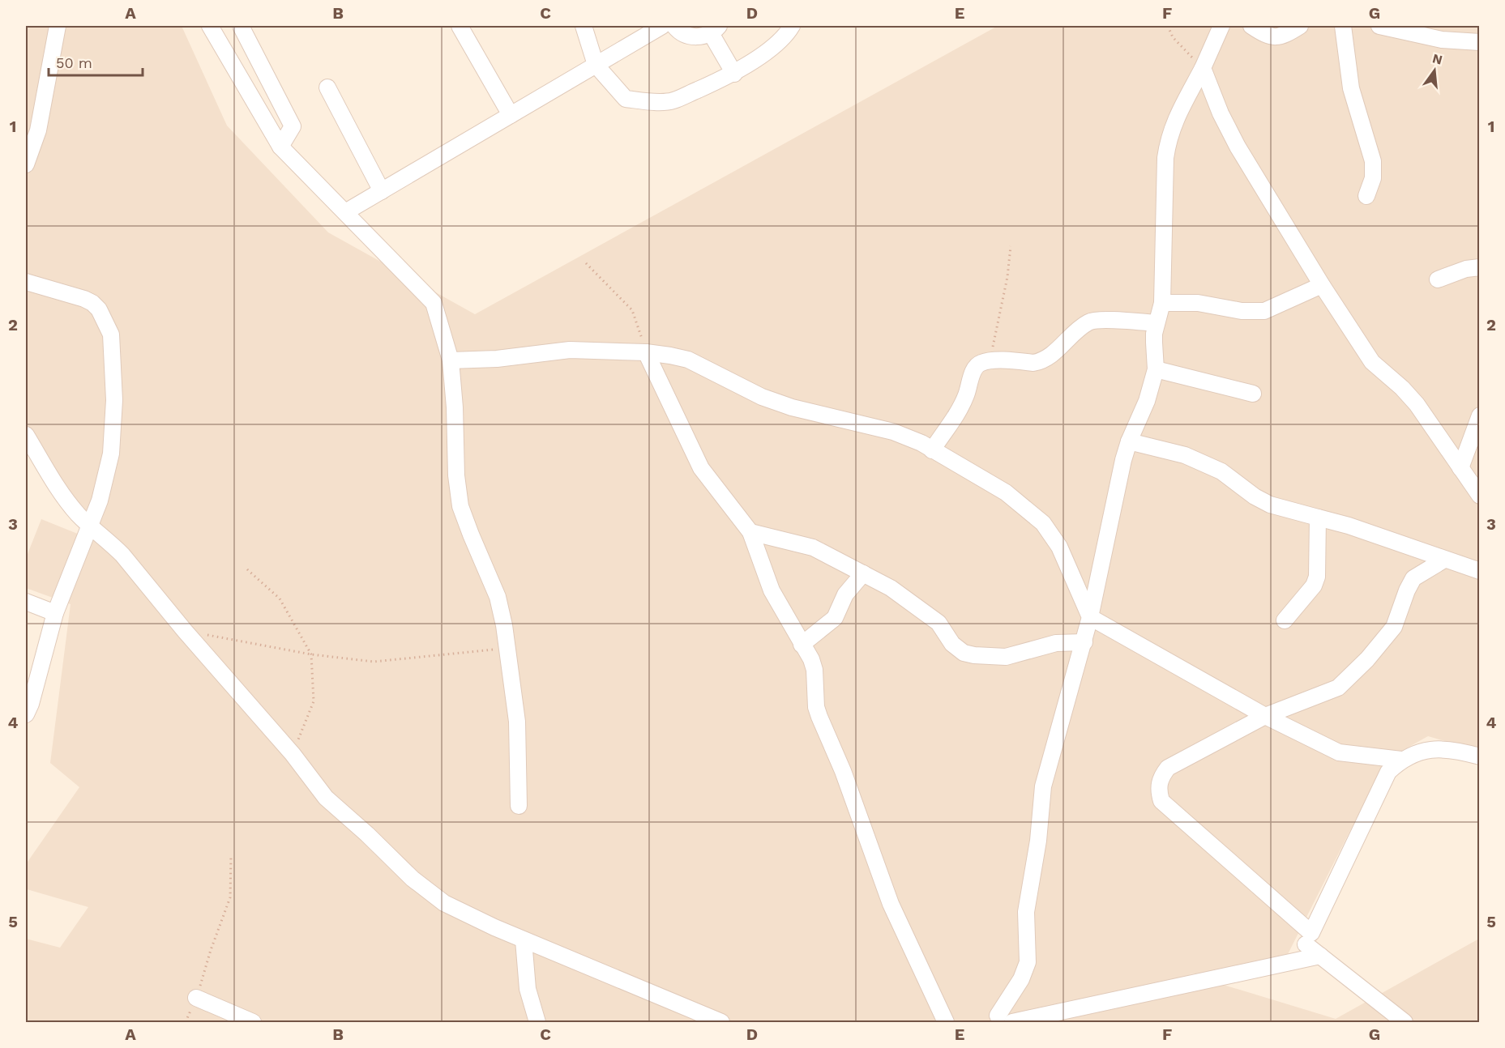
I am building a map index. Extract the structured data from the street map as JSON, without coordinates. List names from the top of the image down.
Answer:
{
  "scale_bar": "50 m",
  "north": "top",
  "grid": {
    "columns": [
      "A",
      "B",
      "C",
      "D",
      "E",
      "F",
      "G"
    ],
    "rows": [
      "1",
      "2",
      "3",
      "4",
      "5"
    ]
  }
}
